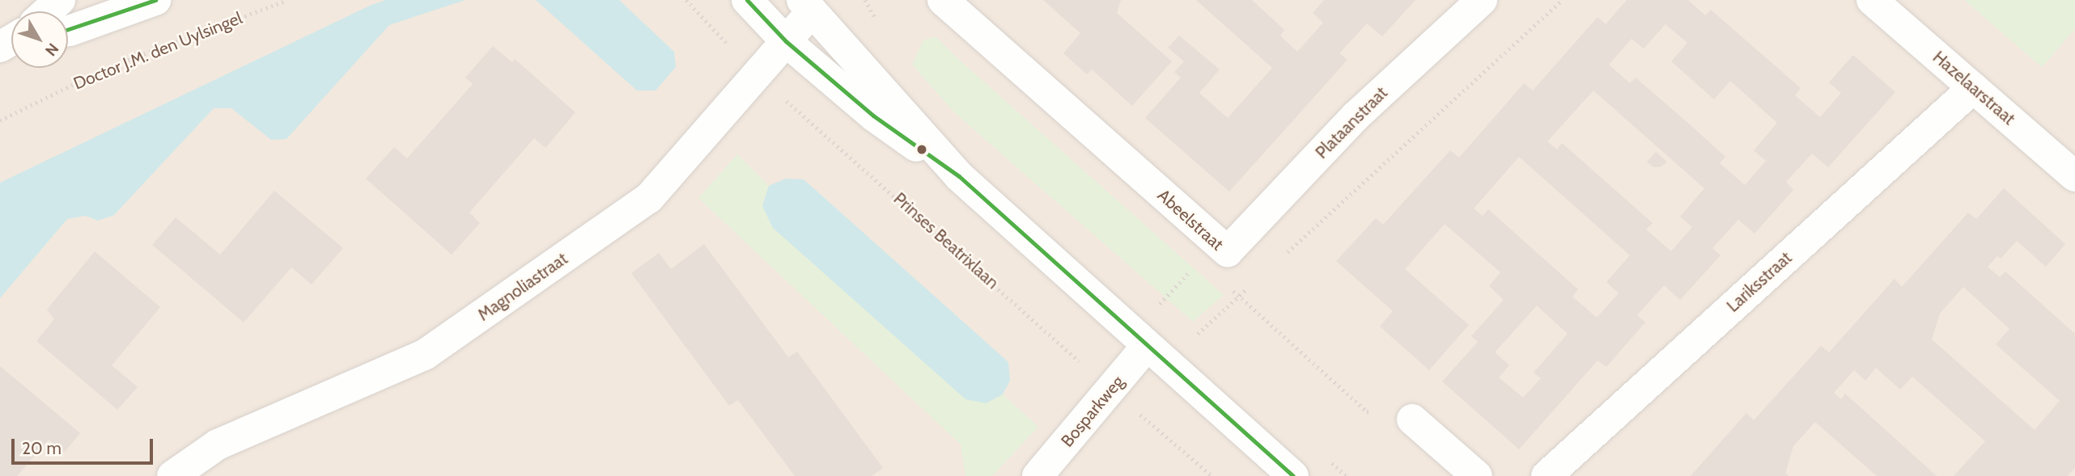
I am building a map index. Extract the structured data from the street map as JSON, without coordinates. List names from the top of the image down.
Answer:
{
  "streets": {
    "street": [
      "Hazelaarstraat",
      "Plataanstraat",
      "Abeelstraat",
      "Lariksstraat",
      "Magnoliastraat",
      "Bosparkweg"
    ],
    "path": ["Doctor J.M. den Uylsingel", "Prinses Beatrixlaan"]
  },
  "crossings": [
    ["Hazelaarstraat", "Lariksstraat"],
    ["Plataanstraat", "Abeelstraat"],
    ["Prinses Beatrixlaan", "Magnoliastraat"],
    ["Prinses Beatrixlaan", "Bosparkweg"]
  ],
  "scale_bar": "20 m",
  "north": "bottom right"
}
